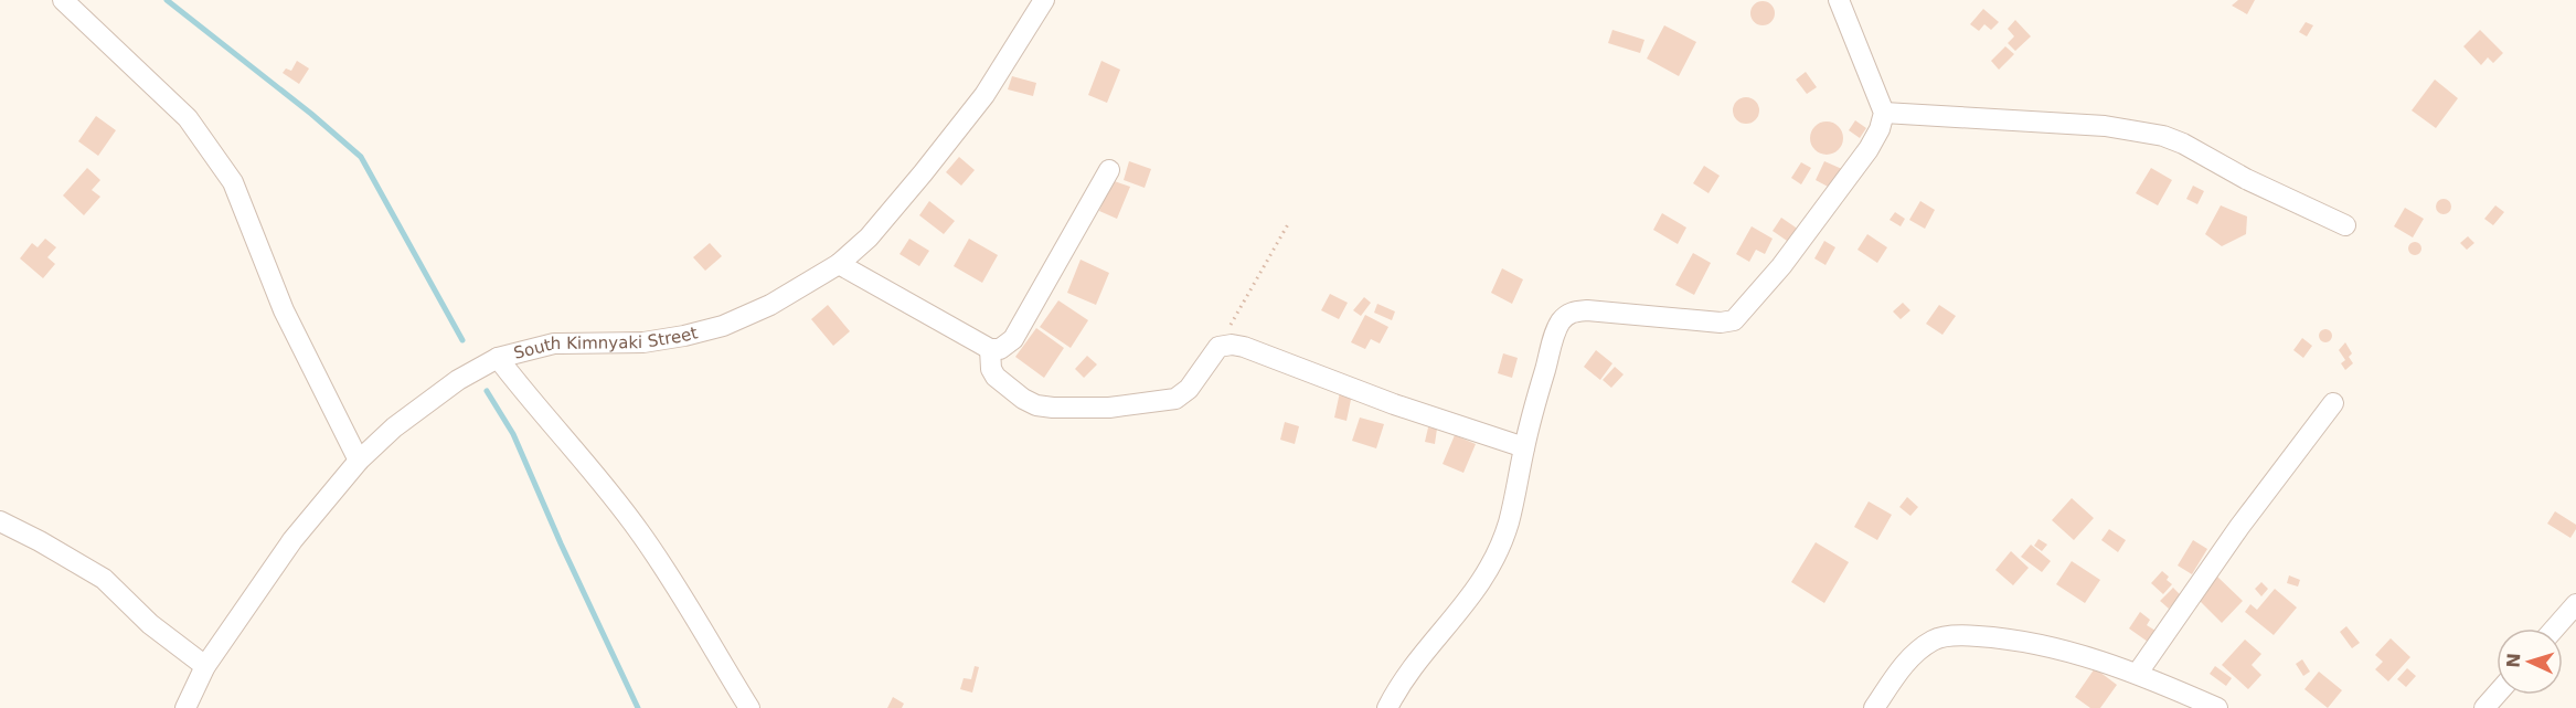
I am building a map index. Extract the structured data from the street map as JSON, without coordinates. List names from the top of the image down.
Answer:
{
  "streets": {
    "street": ["South Kimnyaki Street"]
  },
  "north": "left"
}
